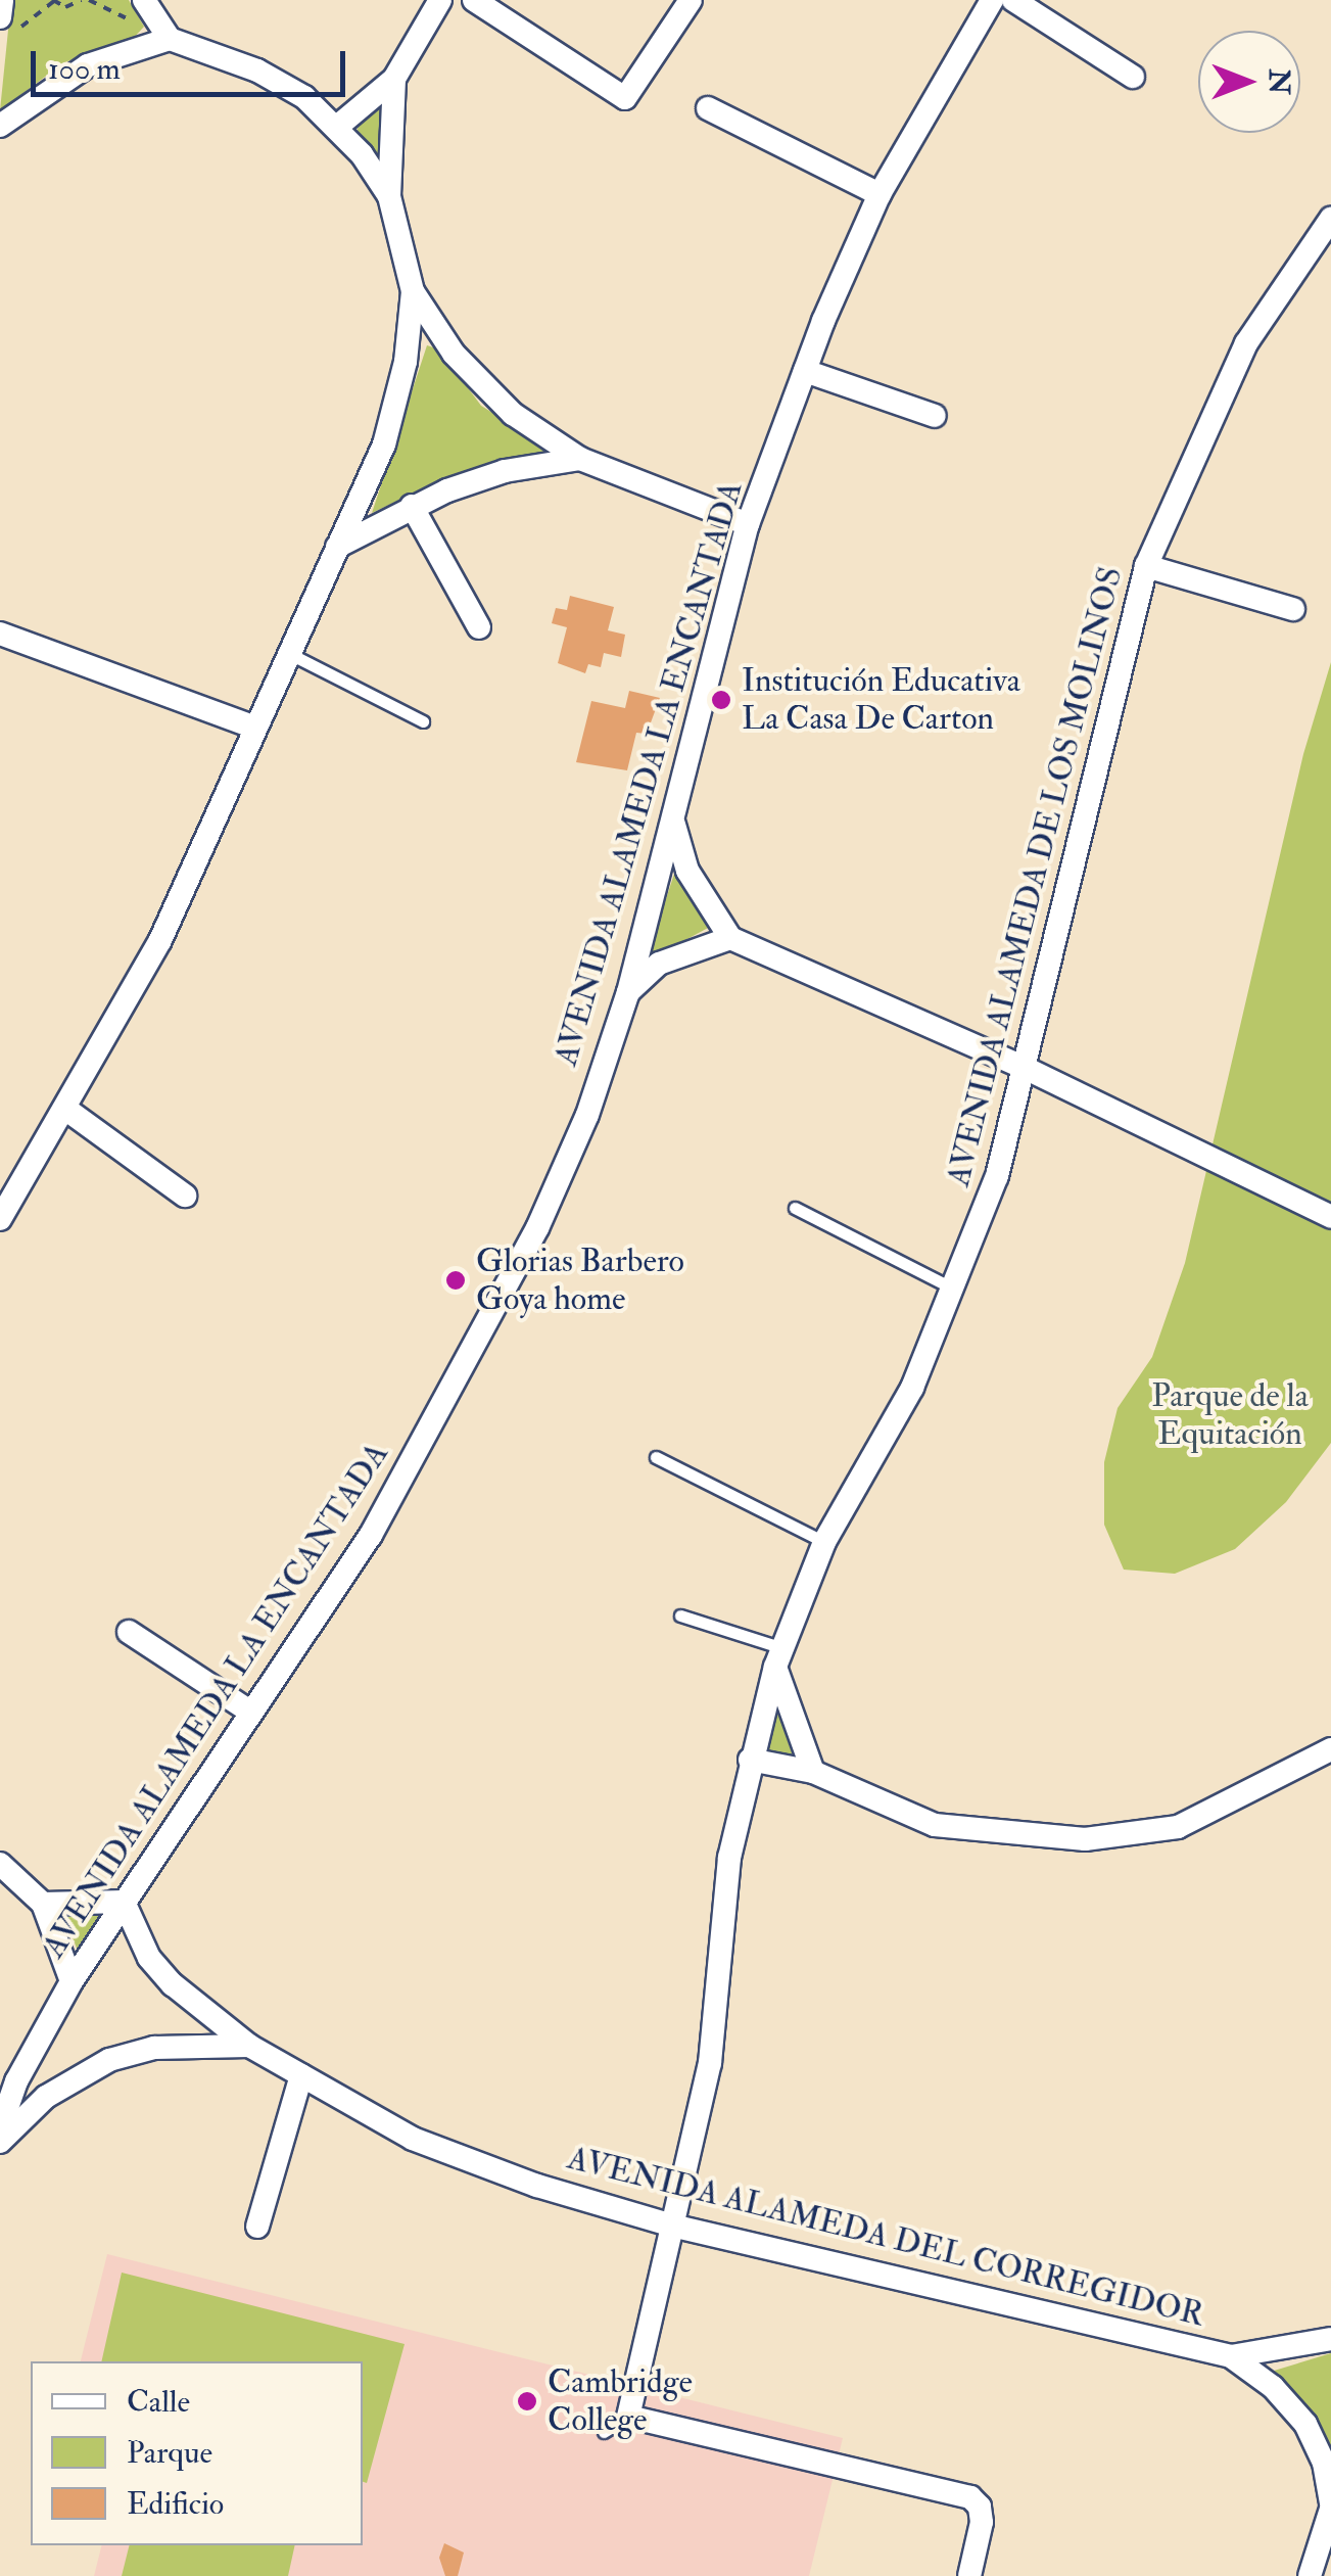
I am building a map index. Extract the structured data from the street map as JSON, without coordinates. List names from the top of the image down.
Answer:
{
  "streets": {
    "street": ["AVENIDA ALAMEDA LA ENCANTADA", "AVENIDA ALAMEDA DE LOS MOLINOS", "AVENIDA ALAMEDA DEL CORREGIDOR"]
  },
  "crossings": [
    ["AVENIDA ALAMEDA LA ENCANTADA", "AVENIDA ALAMEDA DEL CORREGIDOR"],
    ["AVENIDA ALAMEDA DE LOS MOLINOS", "AVENIDA ALAMEDA DEL CORREGIDOR"]
  ],
  "parks": ["Parque de la Equitación"],
  "places": ["Institución Educativa La Casa De Carton", "Glorias Barbero Goya home", "Cambridge College"],
  "legend": ["Calle", "Parque", "Edificio"],
  "scale_bar": "100 m",
  "north": "right"
}
